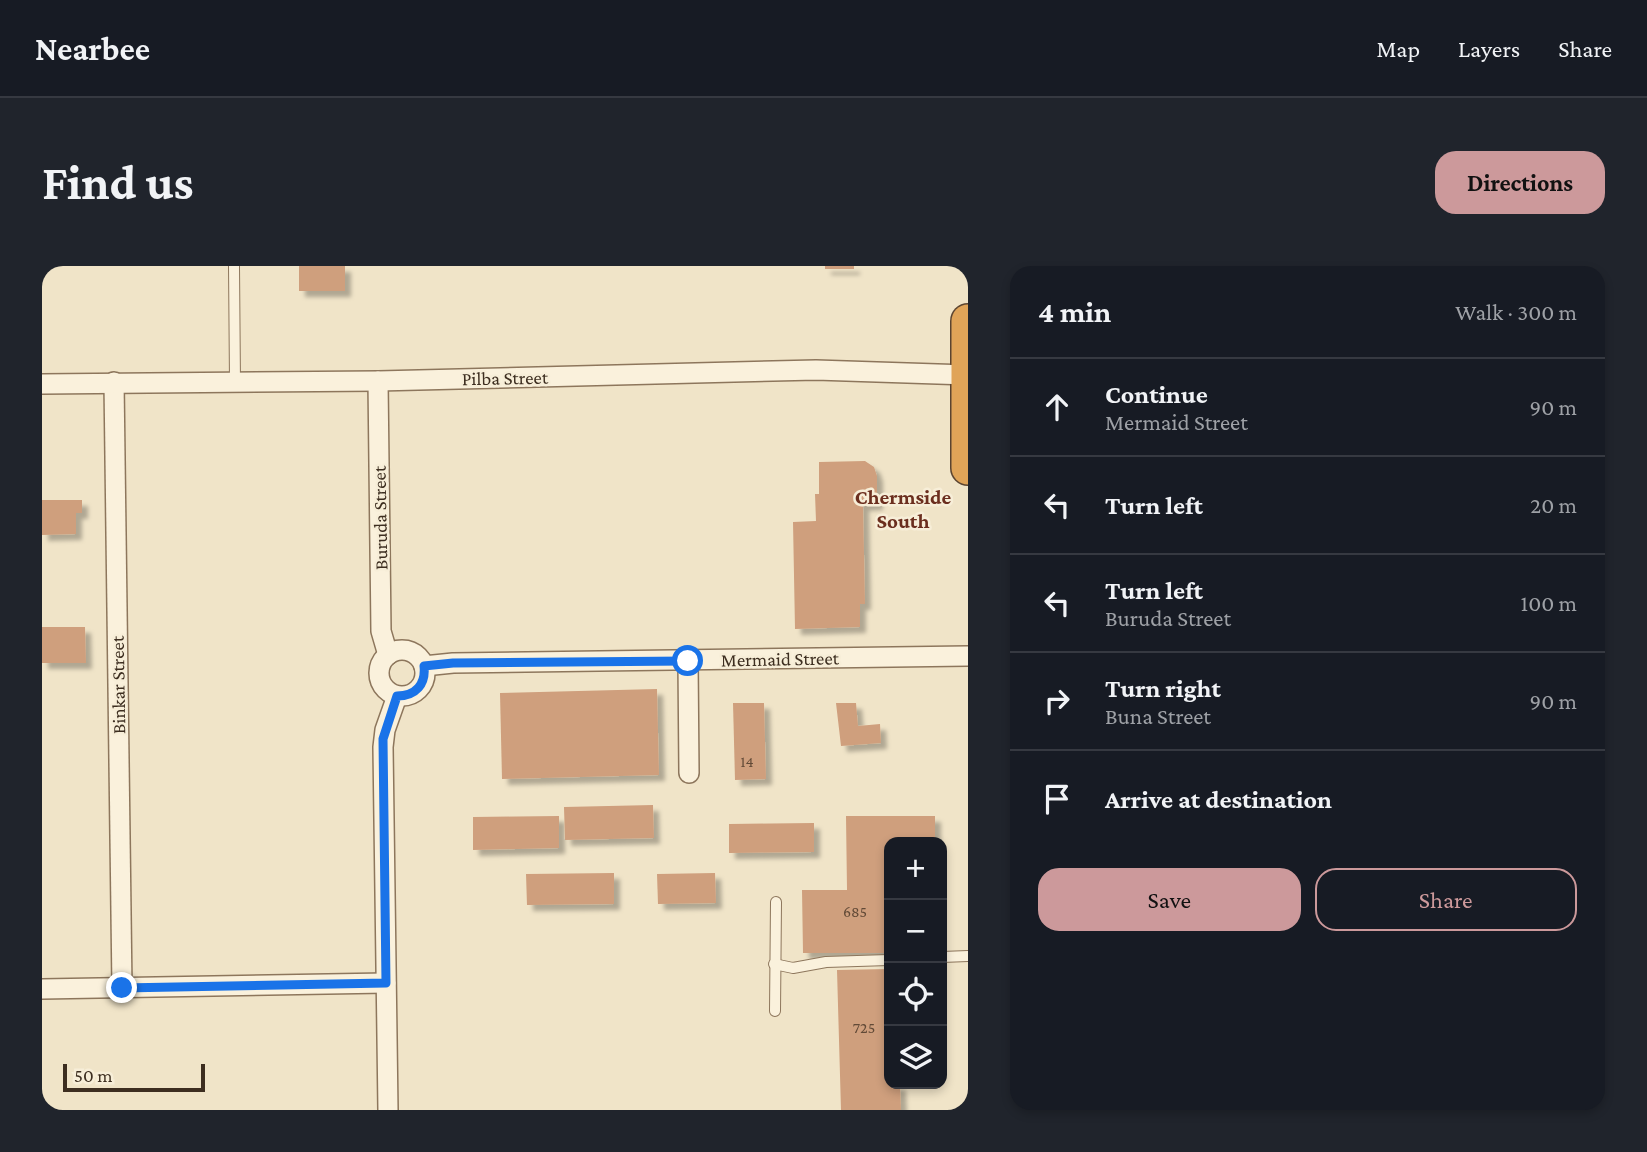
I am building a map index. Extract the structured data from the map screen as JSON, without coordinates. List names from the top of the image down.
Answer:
{
  "streets": {
    "street": [
      "Pilba Street",
      "Buruda Street",
      "Mermaid Street",
      "Binkar Street"
    ]
  },
  "crossings": [
    ["Pilba Street", "Buruda Street"],
    ["Pilba Street", "Binkar Street"],
    ["Buruda Street", "Mermaid Street"]
  ],
  "districts": ["Chermside South"],
  "house_numbers": ["14", "685", "725"],
  "scale_bar": "50 m",
  "page": {
    "header": "Nearbee",
    "nav": ["Map", "Layers", "Share"],
    "buttons": [
      "Directions",
      ["Save", "Share"]
    ],
    "title": "Find us",
    "heading": ["4 min", "Walk · 300 m"],
    "list": [
      ["Continue", "Mermaid Street", "90 m"],
      ["Turn left", "20 m"],
      ["Turn left", "Buruda Street", "100 m"],
      ["Turn right", "Buna Street", "90 m"],
      "Arrive at destination"
    ],
    "map_buttons": ["+", "−"],
    "scale": "50 m"
  }
}
